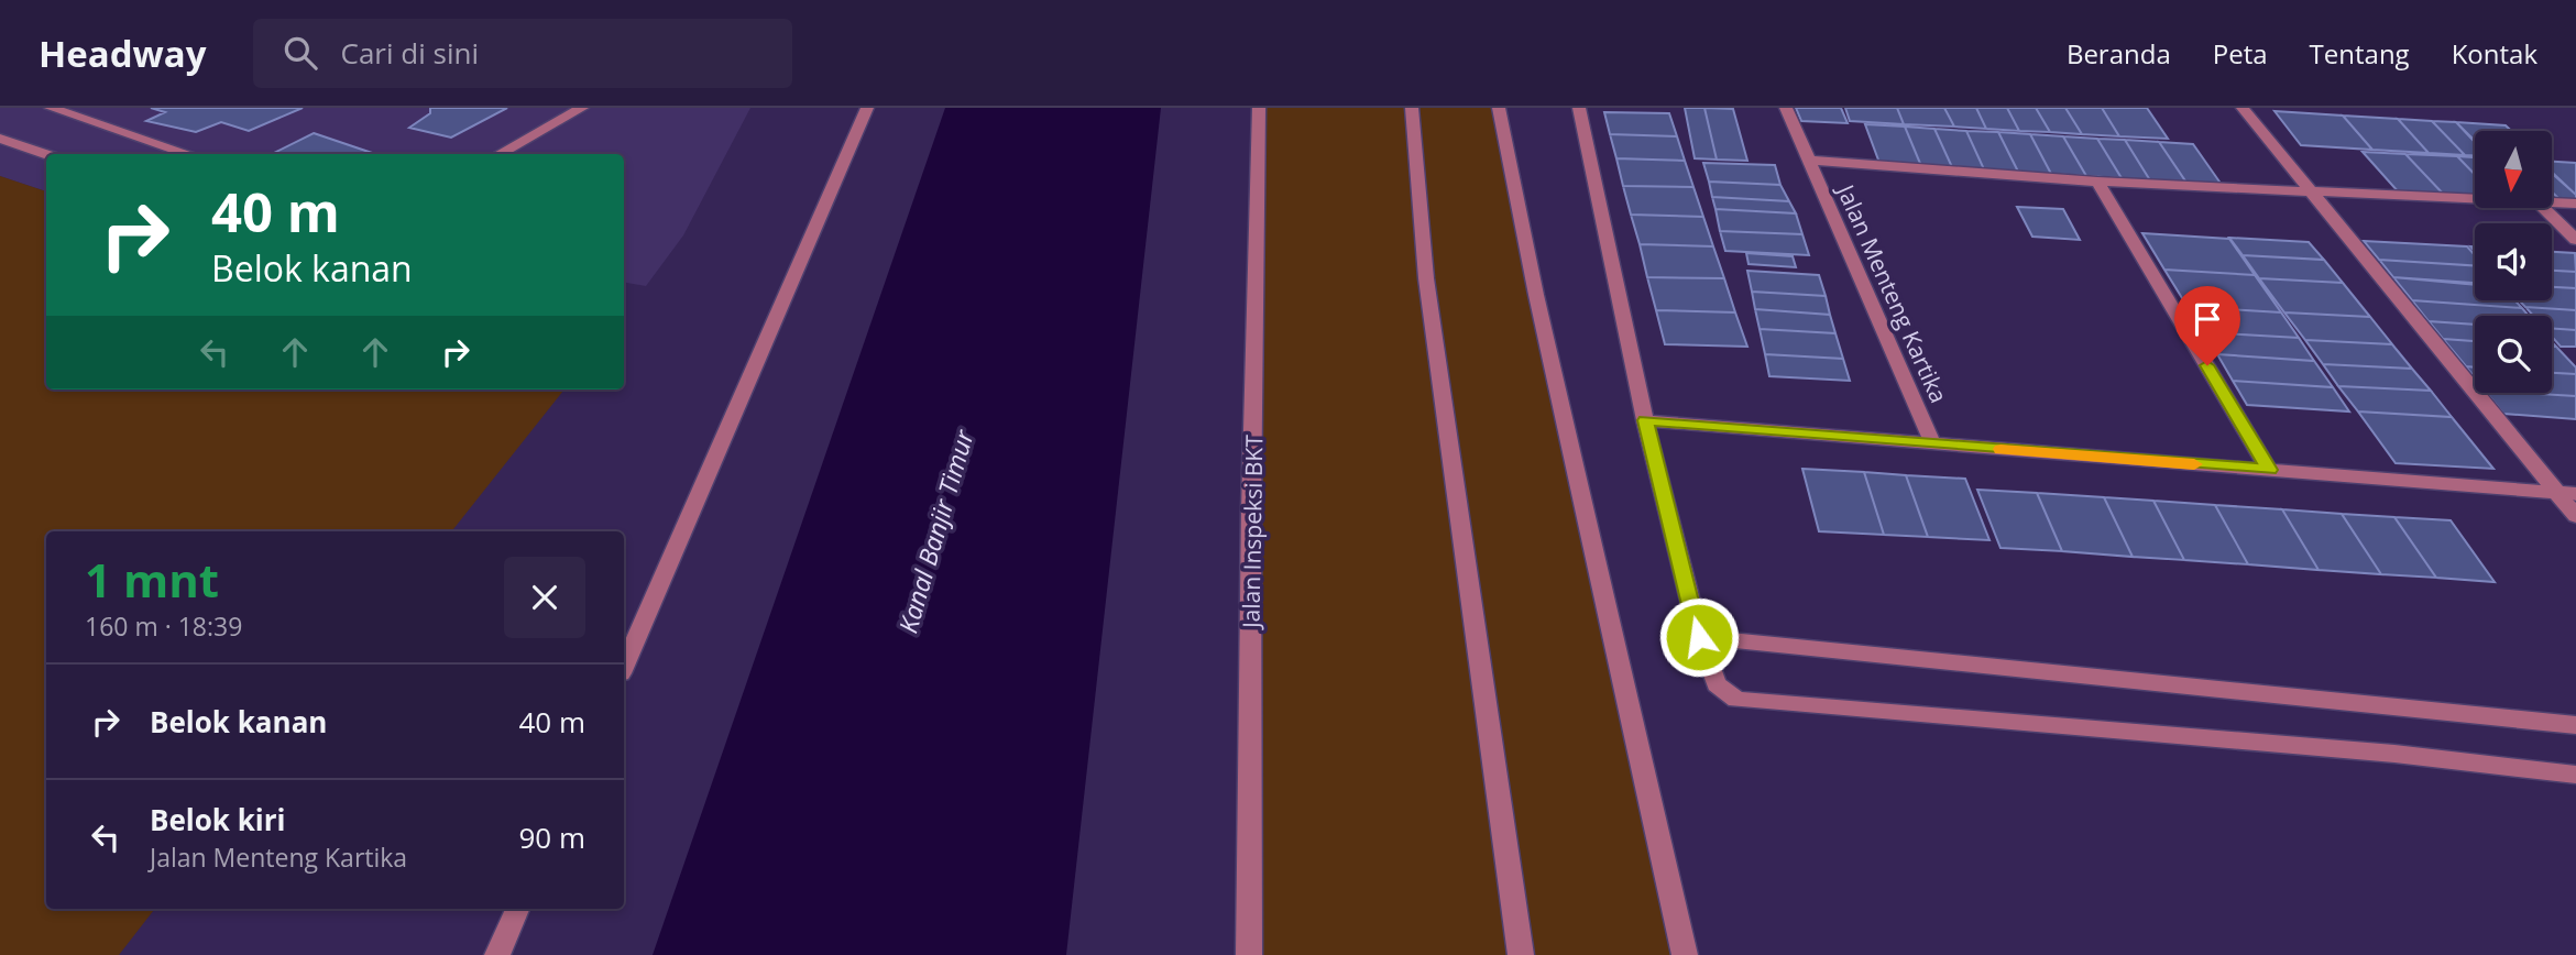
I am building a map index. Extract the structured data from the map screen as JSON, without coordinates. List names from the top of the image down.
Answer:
{
  "streets": {
    "street": ["Jalan Menteng Kartika", "Jalan Inspeksi BKT"]
  },
  "water": ["Kanal Banjir Timur"],
  "north": "bottom",
  "page": {
    "header": "Headway",
    "search": "Cari di sini",
    "nav": [
      "Beranda",
      "Peta",
      "Tentang",
      "Kontak"
    ],
    "turn": ["40 m", "Belok kanan"],
    "heading": ["1 mnt", "160 m · 18:39"],
    "list": [
      {
        "name": "Belok kanan",
        "value": "40 m"
      },
      {
        "name": "Belok kiri",
        "note": "Jalan Menteng Kartika",
        "value": "90 m"
      }
    ]
  }
}
